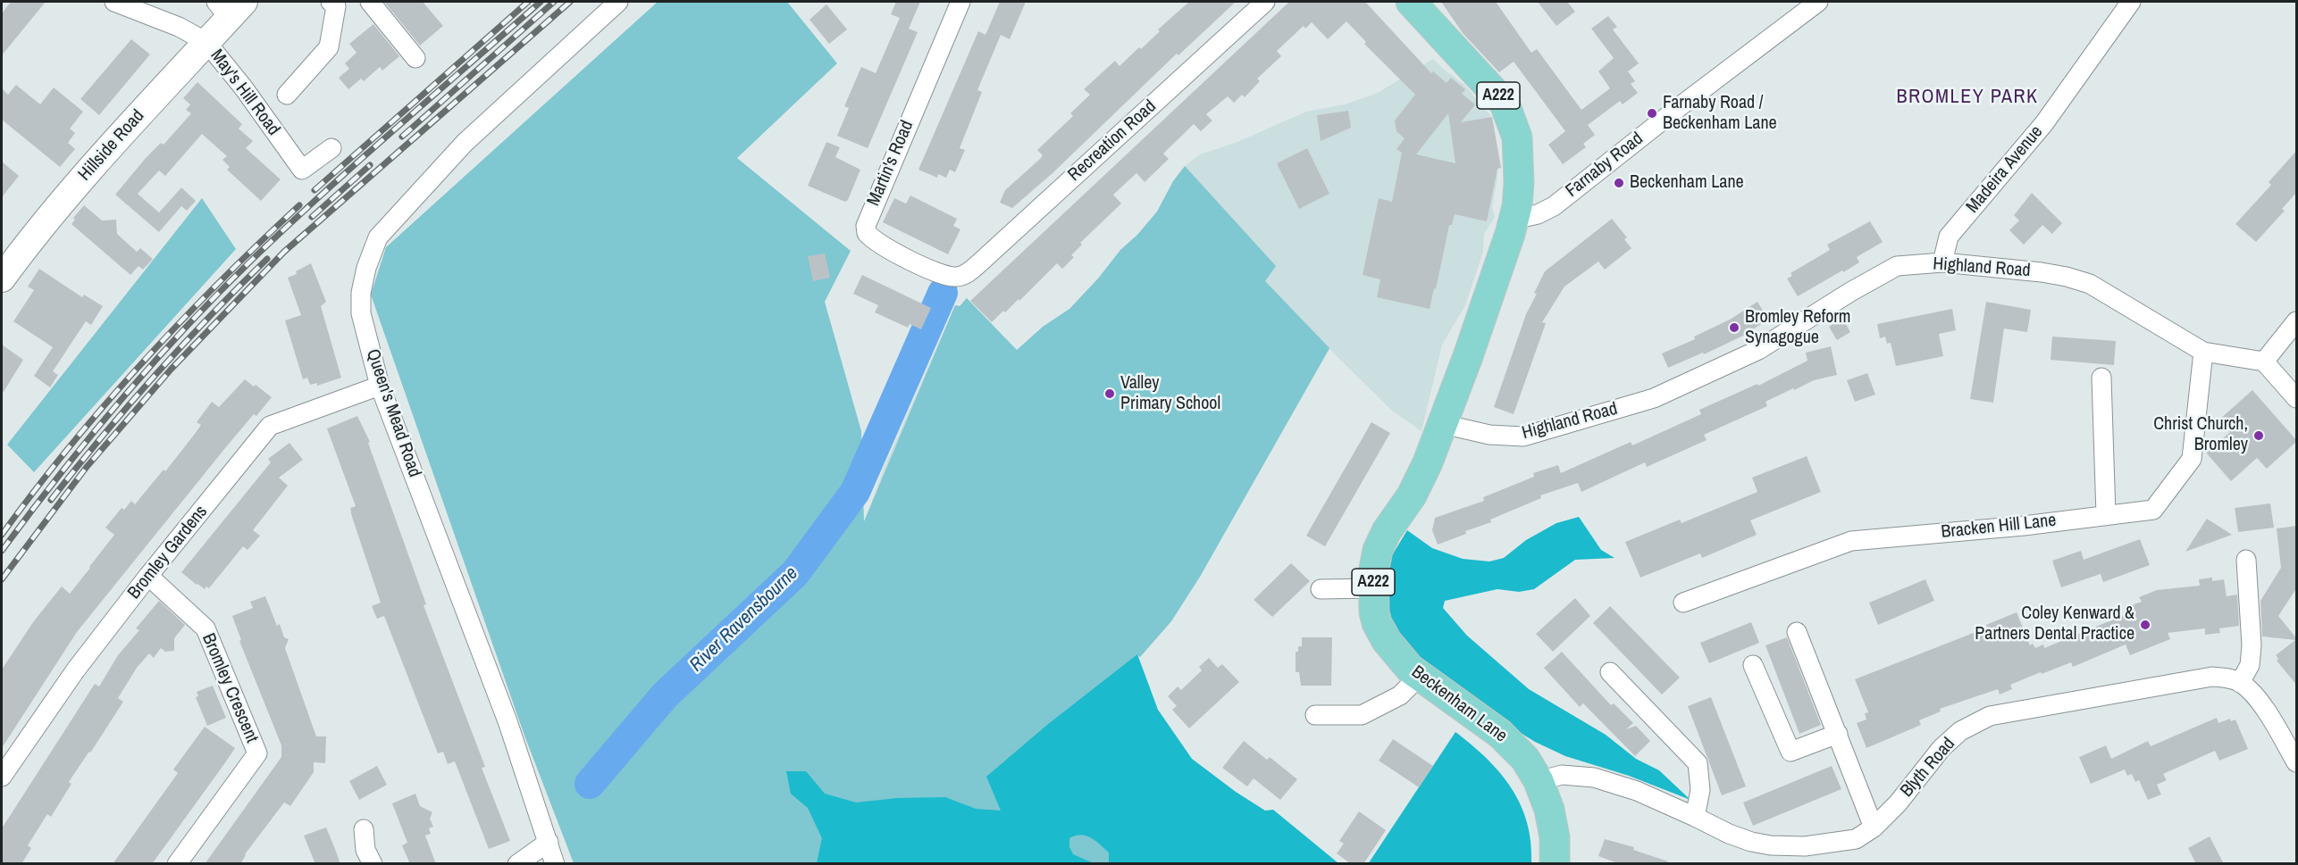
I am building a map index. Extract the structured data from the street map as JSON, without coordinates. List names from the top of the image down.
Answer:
{
  "streets": {
    "main road": ["A222", "Beckenham Lane"],
    "street": [
      "May's Hill Road",
      "Recreation Road",
      "Hillside Road",
      "Martin's Road",
      "Farnaby Road",
      "Madeira Avenue",
      "Highland Road",
      "Queen's Mead Road",
      "Bracken Hill Lane",
      "Bromley Gardens",
      "Bromley Crescent",
      "Blyth Road"
    ]
  },
  "crossings": [
    ["May's Hill Road", "Hillside Road"],
    ["Recreation Road", "Martin's Road"],
    ["Farnaby Road", "Beckenham Lane"],
    ["Madeira Avenue", "Highland Road"],
    ["Highland Road", "Bracken Hill Lane"],
    ["Highland Road", "Beckenham Lane"],
    ["Queen's Mead Road", "Bromley Gardens"],
    ["Bromley Gardens", "Bromley Crescent"],
    ["Beckenham Lane", "Blyth Road"]
  ],
  "districts": ["BROMLEY PARK"],
  "water": ["River Ravensbourne"],
  "places": [
    "Farnaby Road / Beckenham Lane",
    "Beckenham Lane",
    "Bromley Reform Synagogue",
    "Valley Primary School",
    "Christ Church, Bromley",
    "Coley Kenward & Partners Dental Practice"
  ]
}
